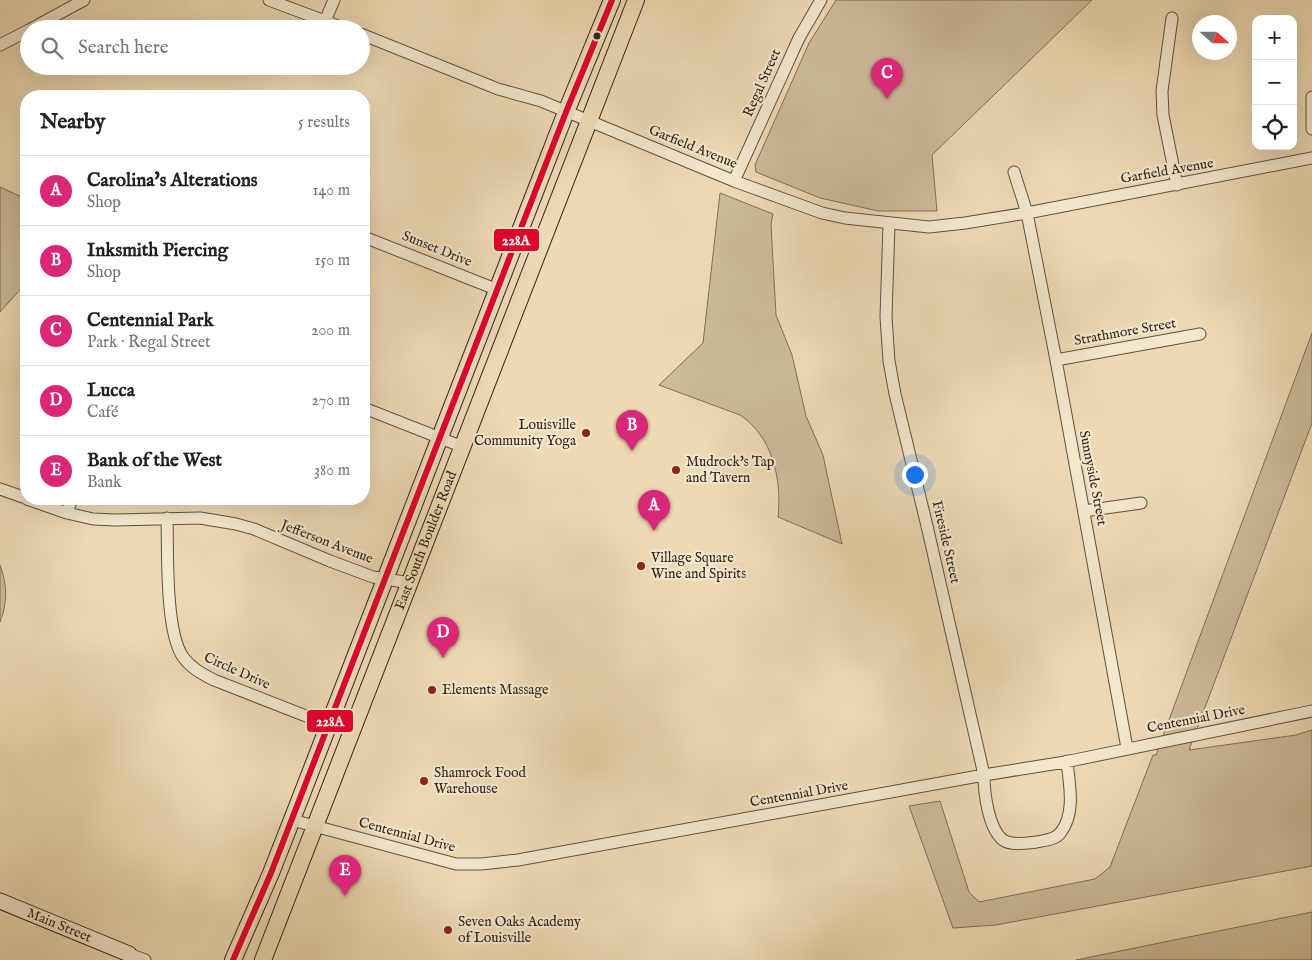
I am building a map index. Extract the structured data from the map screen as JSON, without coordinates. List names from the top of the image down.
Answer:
{
  "streets": {
    "main road": ["East South Boulder Road"],
    "street": [
      "Regal Street",
      "Garfield Avenue",
      "Sunset Drive",
      "Strathmore Street",
      "Sunnyside Street",
      "Jefferson Avenue",
      "Fireside Street",
      "Circle Drive",
      "Centennial Drive",
      "Main Street"
    ]
  },
  "crossings": [
    ["Regal Street", "Garfield Avenue"],
    ["Garfield Avenue", "Sunnyside Street"],
    ["Garfield Avenue", "East South Boulder Road"],
    ["Garfield Avenue", "Fireside Street"],
    ["Sunset Drive", "East South Boulder Road"],
    ["Strathmore Street", "Sunnyside Street"],
    ["Sunnyside Street", "Centennial Drive"],
    ["East South Boulder Road", "Jefferson Avenue"],
    ["East South Boulder Road", "Circle Drive"],
    ["East South Boulder Road", "Centennial Drive"],
    ["Jefferson Avenue", "Circle Drive"],
    ["Fireside Street", "Centennial Drive"]
  ],
  "places": [
    "Louisville Community Yoga",
    "Mudrock's Tap and Tavern",
    "Village Square Wine and Spirits",
    "Elements Massage",
    "Shamrock Food Warehouse",
    "Seven Oaks Academy of Louisville"
  ],
  "lines": ["transit line 228A"],
  "north": "right",
  "page": {
    "map_buttons": ["+", "−"],
    "search": "Search here",
    "pins": [
      "C",
      "B",
      "A",
      "D",
      "E"
    ],
    "heading": ["Nearby", "5 results"],
    "list": [
      {
        "mark": "A",
        "name": "Carolina's Alterations",
        "note": "Shop",
        "value": "140 m"
      },
      {
        "mark": "B",
        "name": "Inksmith Piercing",
        "note": "Shop",
        "value": "150 m"
      },
      {
        "mark": "C",
        "name": "Centennial Park",
        "note": "Park · Regal Street",
        "value": "200 m"
      },
      {
        "mark": "D",
        "name": "Lucca",
        "note": "Café",
        "value": "270 m"
      },
      {
        "mark": "E",
        "name": "Bank of the West",
        "note": "Bank",
        "value": "380 m"
      }
    ]
  }
}
